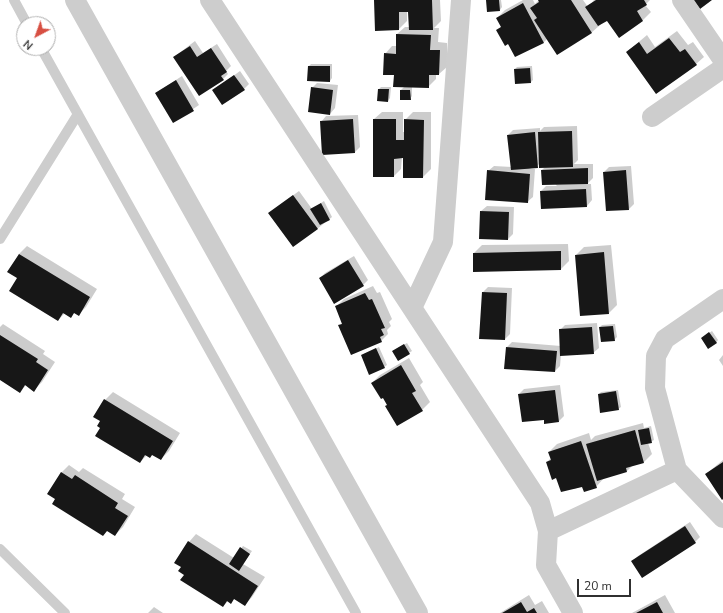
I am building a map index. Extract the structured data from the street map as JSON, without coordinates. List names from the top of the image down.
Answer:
{
  "scale_bar": "20 m",
  "north": "bottom left"
}
